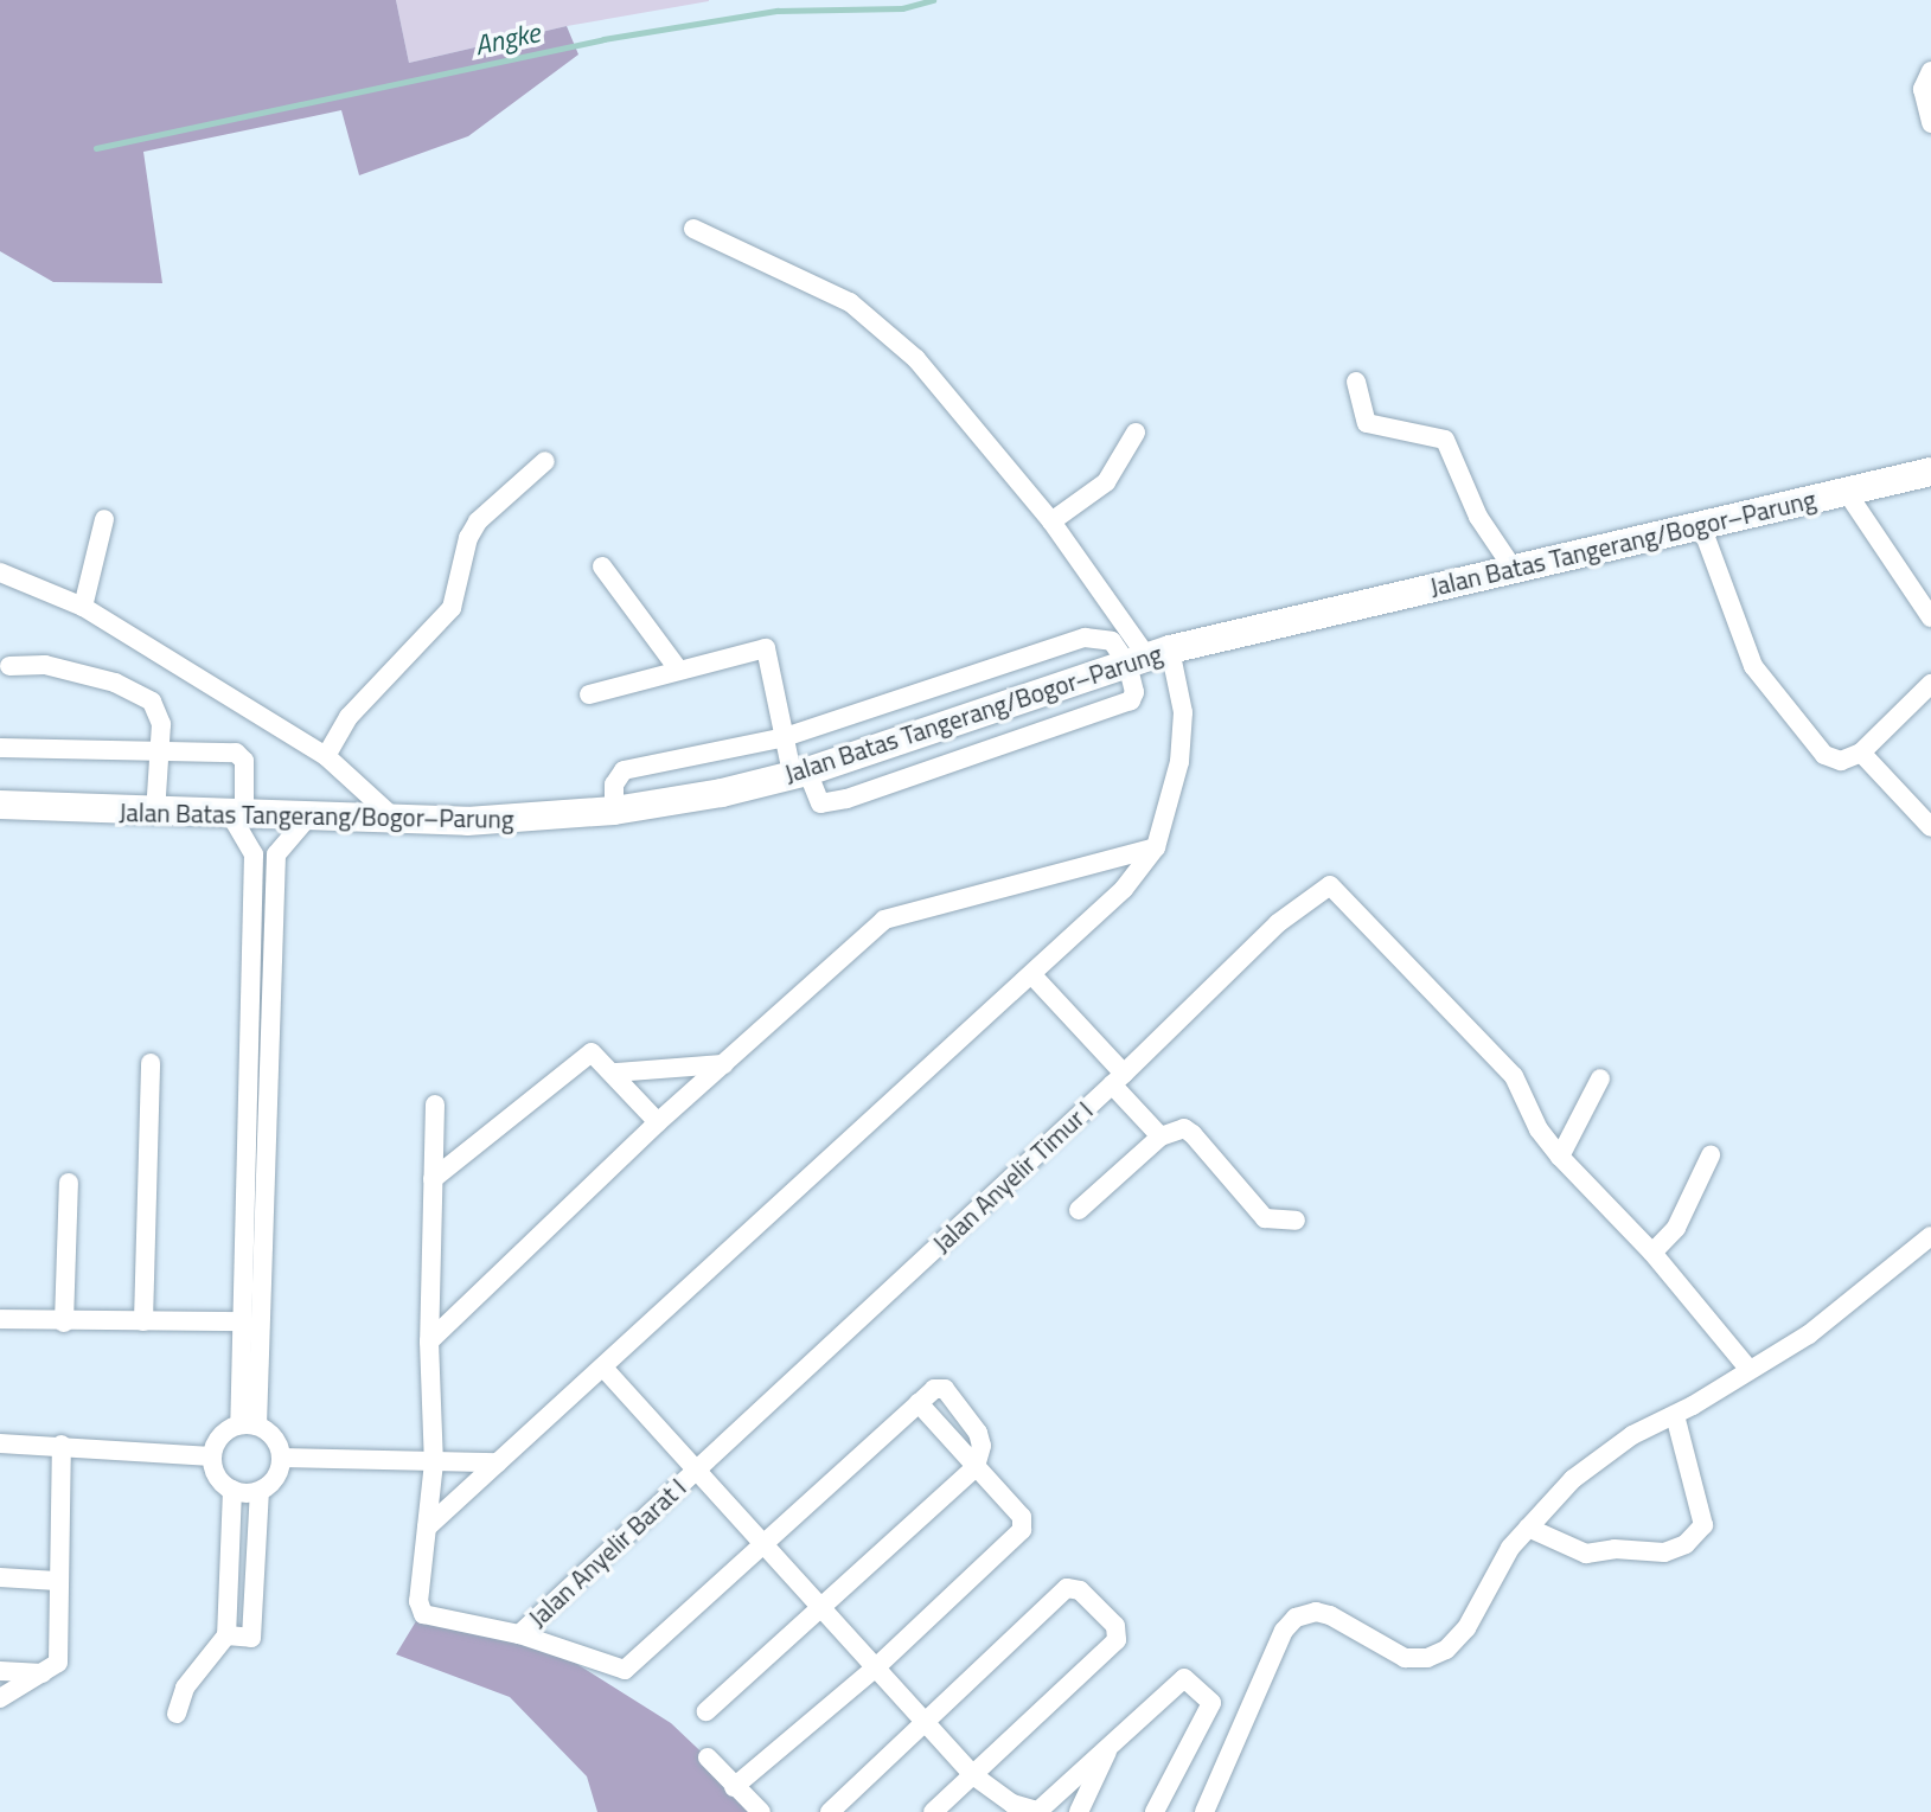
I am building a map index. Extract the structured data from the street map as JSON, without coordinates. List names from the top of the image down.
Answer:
{
  "streets": {
    "main road": ["Jalan Batas Tangerang/Bogor–Parung"],
    "street": ["Jalan Anyelir Timur I", "Jalan Anyelir Barat I"]
  },
  "crossings": [
    ["Jalan Anyelir Timur I", "Jalan Anyelir Barat I"]
  ],
  "water": ["Angke"]
}
